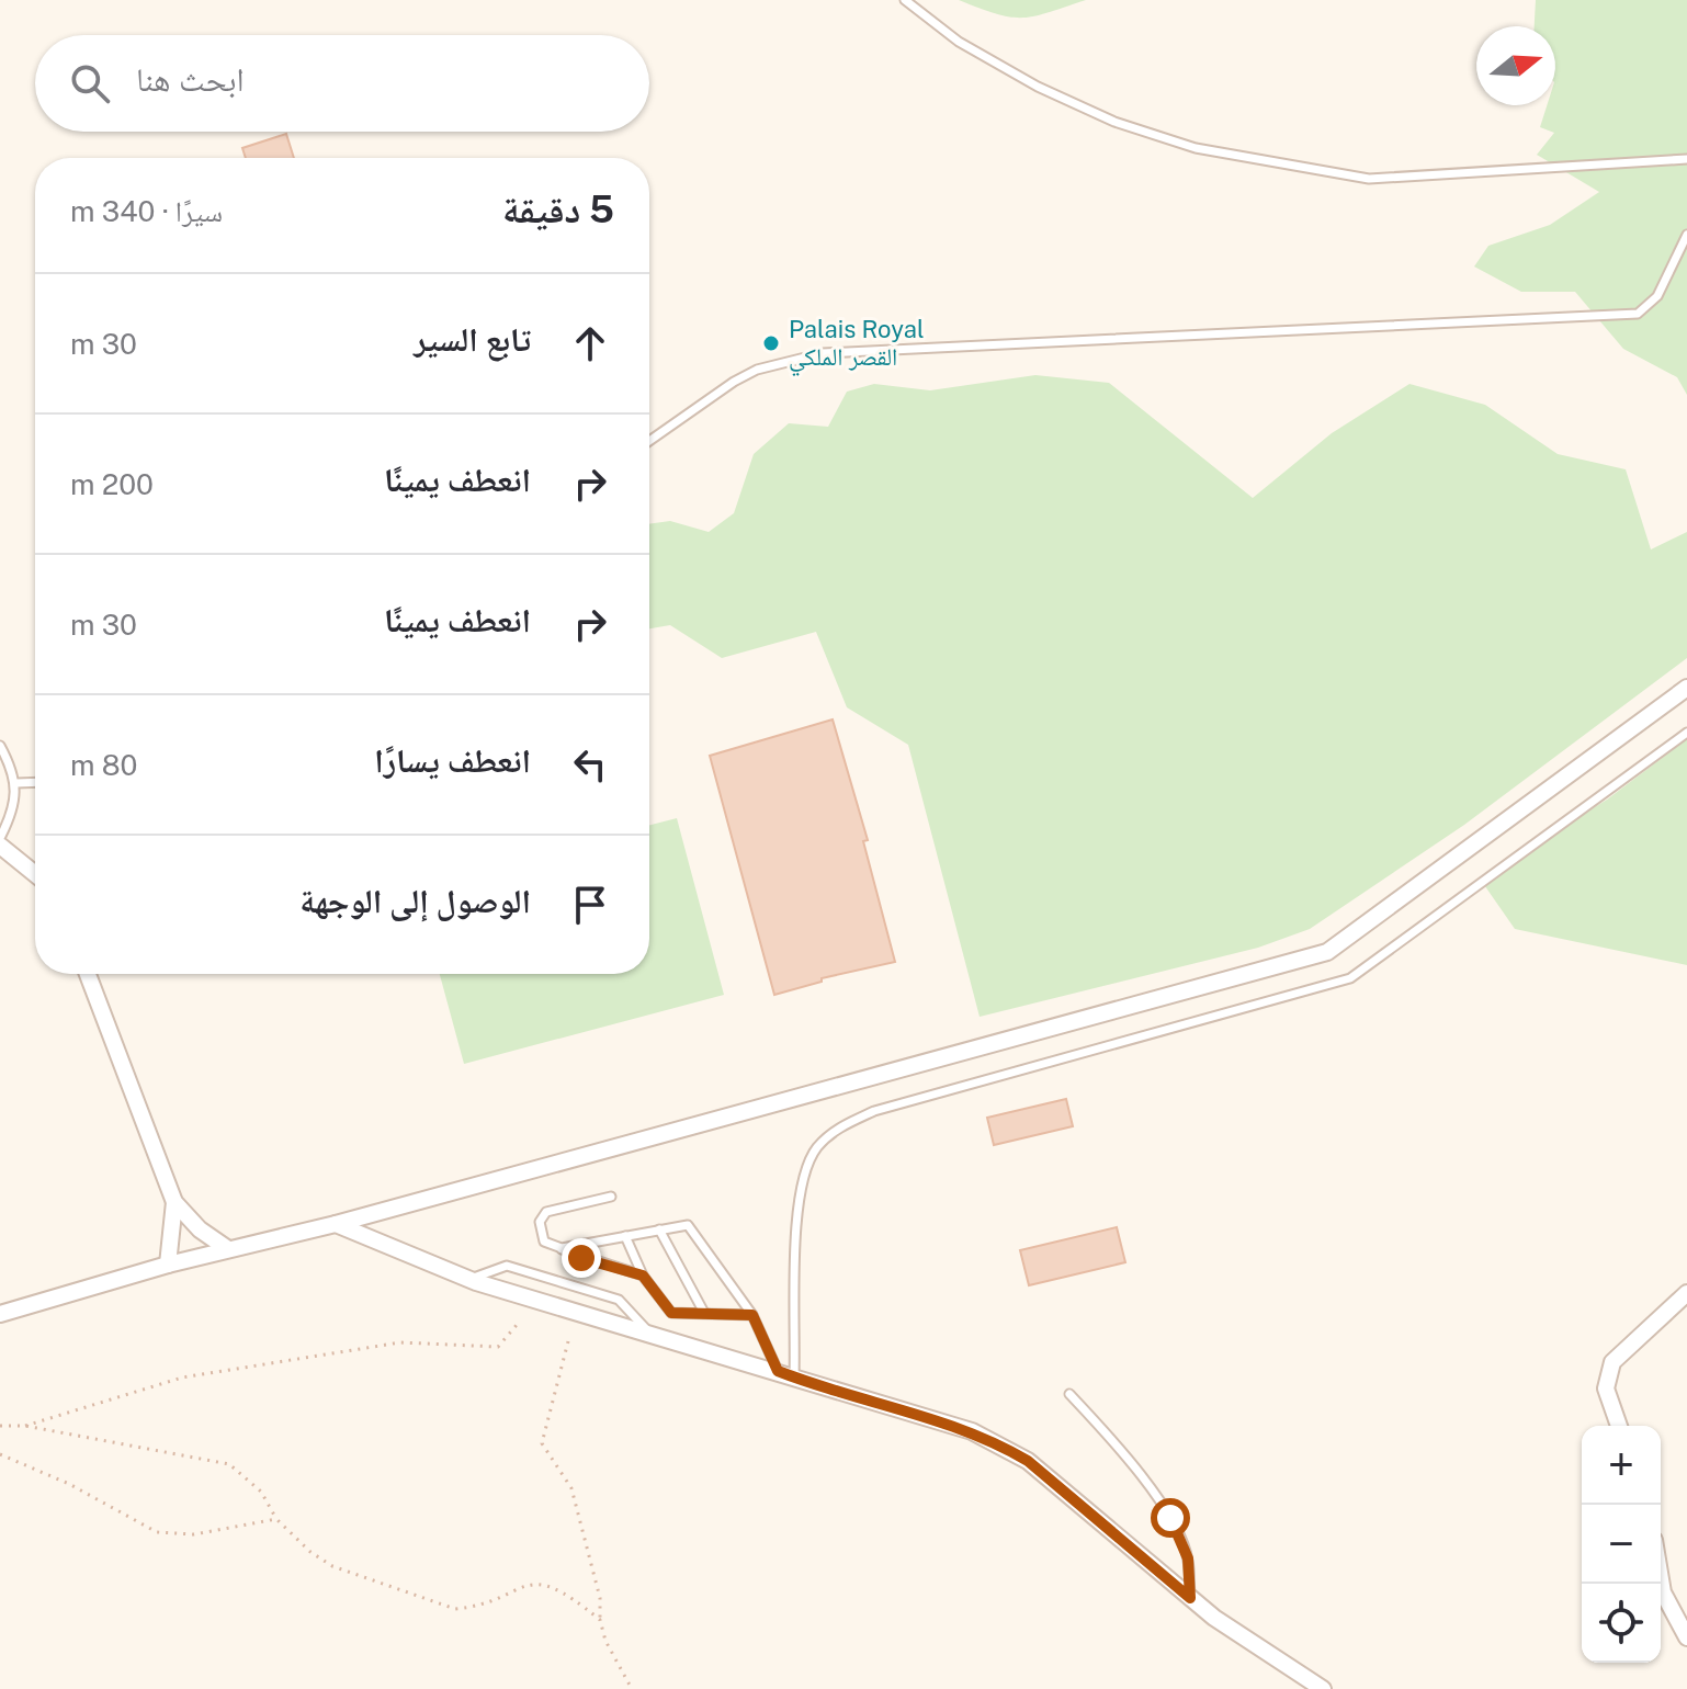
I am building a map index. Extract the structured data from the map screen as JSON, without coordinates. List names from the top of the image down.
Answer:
{
  "places": ["Palais Royal القصر الملكي"],
  "north": "right",
  "page": {
    "search": "ابحث هنا",
    "heading": ["5 دقيقة", "سيرًا · 340 m"],
    "list": [
      ["تابع السير", "30 m"],
      ["انعطف يمينًا", "200 m"],
      ["انعطف يمينًا", "30 m"],
      ["انعطف يسارًا", "80 m"],
      "الوصول إلى الوجهة"
    ],
    "map_buttons": ["+", "−"]
  }
}
